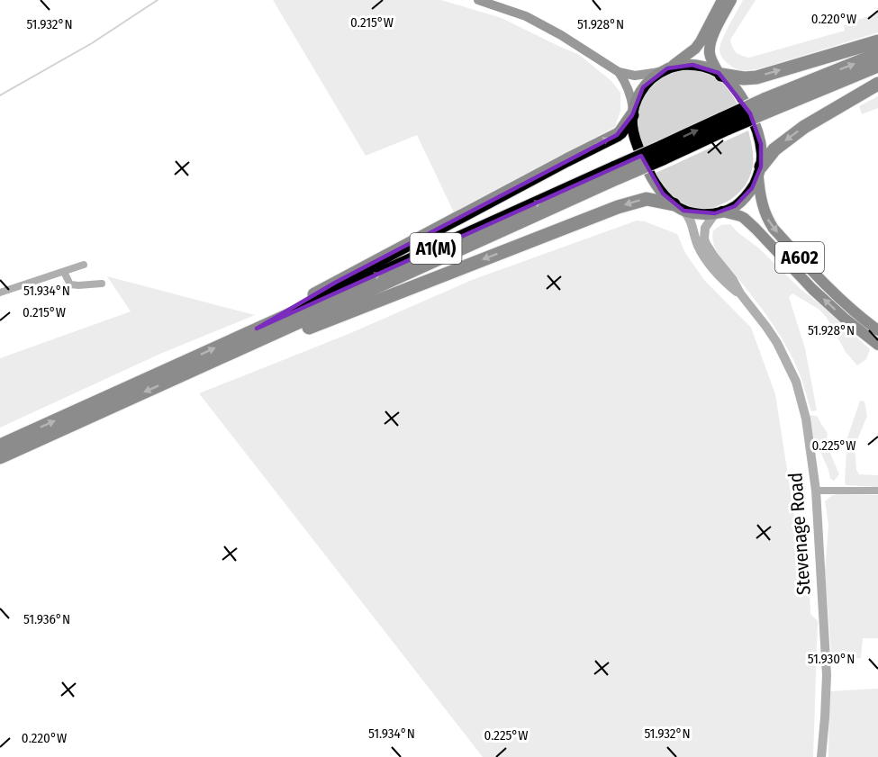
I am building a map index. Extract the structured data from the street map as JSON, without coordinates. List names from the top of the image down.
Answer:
{
  "streets": {
    "highway": ["A1(M)"],
    "main road": ["A602"],
    "street": ["Stevenage Road"]
  },
  "crossings": [
    ["A1(M)", "A602"],
    ["A1(M)", "Stevenage Road"],
    ["A602", "Stevenage Road"]
  ],
  "coordinates": [
    "0.220°W",
    "0.215°W",
    "51.932°N",
    "51.928°N",
    "51.934°N",
    "0.225°W",
    "51.936°N",
    "51.930°N"
  ]
}
